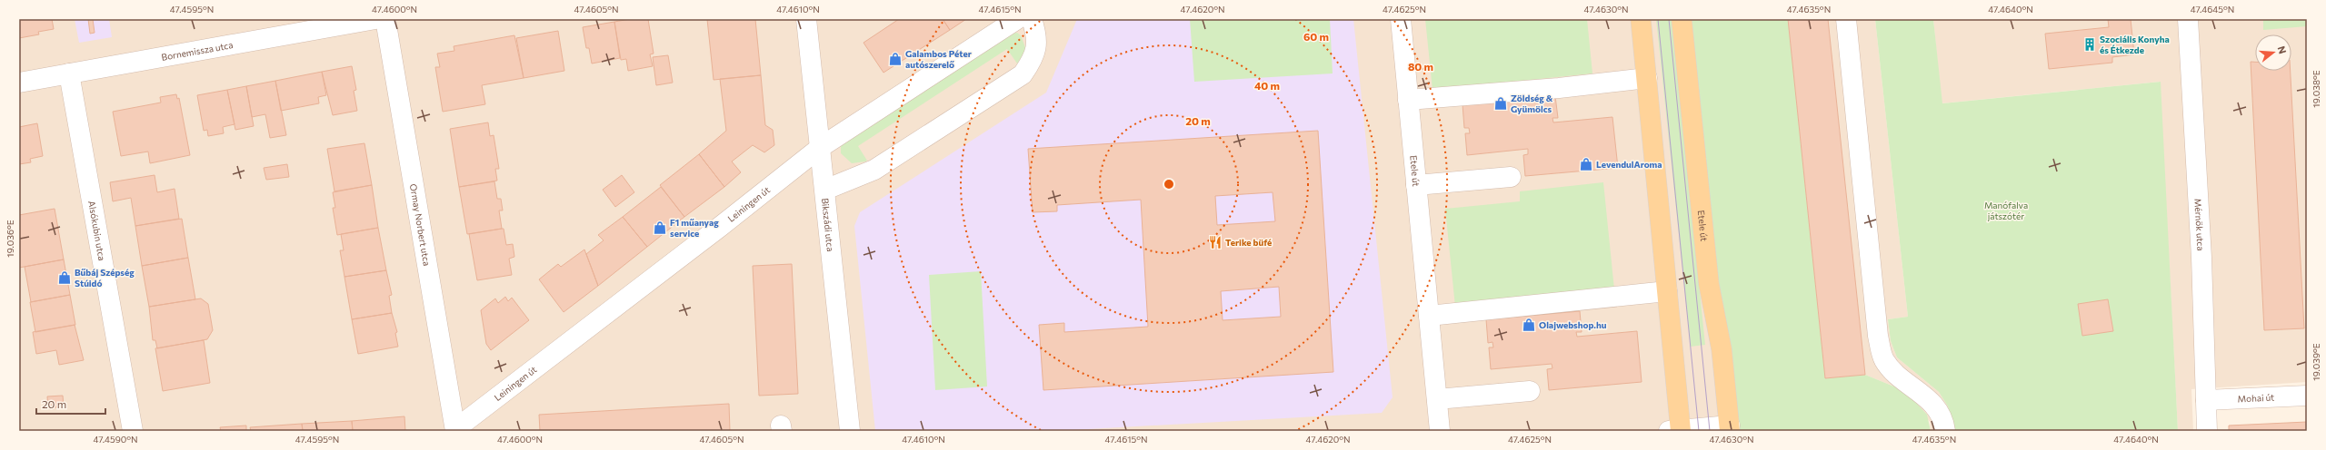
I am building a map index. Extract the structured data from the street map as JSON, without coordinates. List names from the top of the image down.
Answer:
{
  "streets": {
    "main road": ["Etele út"],
    "street": [
      "Bornemissza utca",
      "Leiningen út",
      "Ormay Norbert utca",
      "Bikszádi utca",
      "Mérnök utca",
      "Alsókubin utca",
      "Mohai út"
    ]
  },
  "crossings": [
    ["Bornemissza utca", "Alsókubin utca"],
    ["Leiningen út", "Ormay Norbert utca"],
    ["Leiningen út", "Bikszádi utca"],
    ["Mérnök utca", "Mohai út"]
  ],
  "parks": ["Manófalva játszótér"],
  "places": {
    "building": ["Szociális Konyha és Étkezde"],
    "shop": [
      "Galambos Péter autószerelő",
      "Zöldség & Gyümölcs",
      "LevendulAroma",
      "F1 műanyag service",
      "Bűbáj Szépség Stúidó",
      "Olajwebshop.hu"
    ],
    "restaurant": ["Terike büfé"]
  },
  "scale_bar": "20 m",
  "north": "right",
  "coordinates": [
    "47.4595°N",
    "47.4600°N",
    "47.4605°N",
    "47.4610°N",
    "47.4615°N",
    "47.4620°N",
    "47.4625°N",
    "47.4630°N",
    "47.4635°N",
    "47.4640°N",
    "47.4645°N",
    "19.038°E",
    "19.036°E",
    "19.039°E",
    "47.4590°N"
  ],
  "rings": [
    "60 m",
    "80 m",
    "40 m",
    "20 m"
  ]
}
